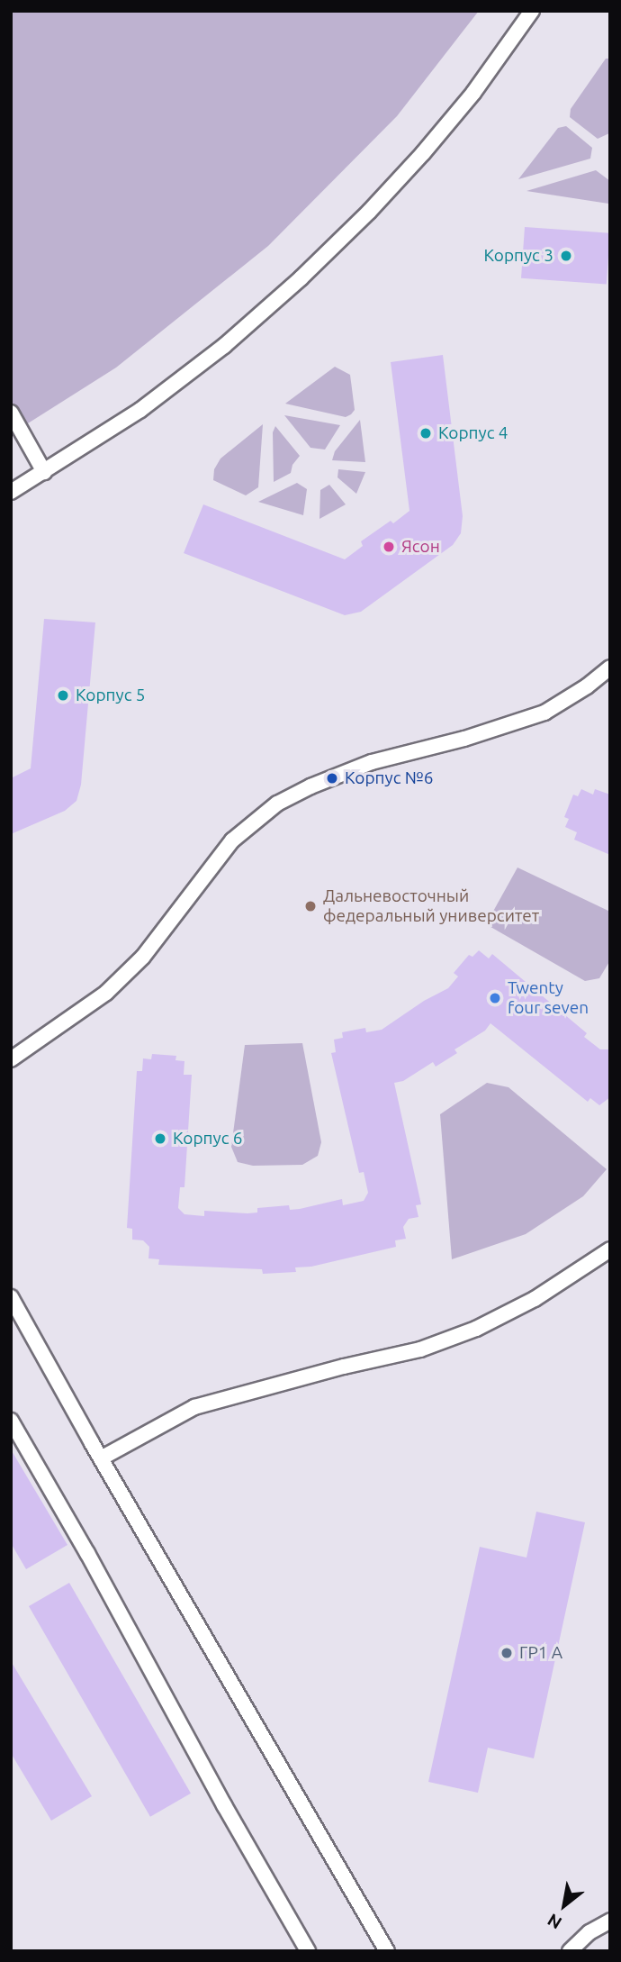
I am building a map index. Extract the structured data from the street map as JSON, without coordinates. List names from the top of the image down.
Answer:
{
  "places": [
    "Корпус 3",
    "Корпус 4",
    "Ясон",
    "Корпус 5",
    "Корпус №6",
    "Дальневосточный федеральный университет",
    "Twenty four seven",
    "Корпус 6",
    "ГР1 А"
  ],
  "north": "bottom left"
}
